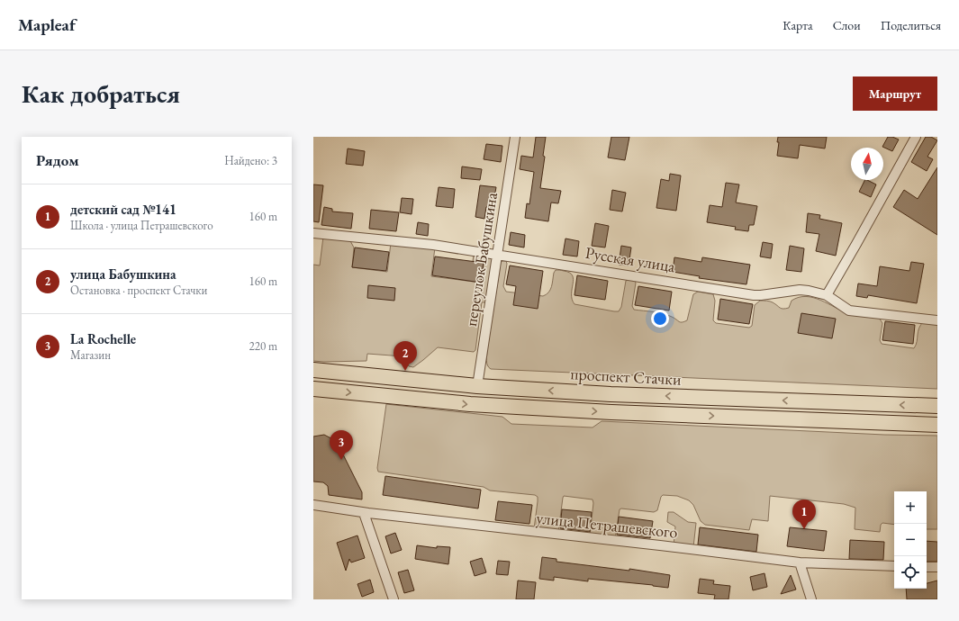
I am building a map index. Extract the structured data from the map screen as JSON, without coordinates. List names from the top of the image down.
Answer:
{
  "streets": {
    "main road": ["проспект Стачки"],
    "street": ["переулок Бабушкина", "Русская улица", "улица Петрашевского"]
  },
  "crossings": [
    ["переулок Бабушкина", "Русская улица"],
    ["переулок Бабушкина", "проспект Стачки"]
  ],
  "north": "top",
  "page": {
    "header": "Mapleaf",
    "nav": ["Карта", "Слои", "Поделиться"],
    "buttons": "Маршрут",
    "title": "Как добраться",
    "heading": ["Рядом", "Найдено: 3"],
    "list": [
      {
        "mark": "1",
        "name": "детский сад №141",
        "note": "Школа · улица Петрашевского",
        "value": "160 m"
      },
      {
        "mark": "2",
        "name": "улица Бабушкина",
        "note": "Остановка · проспект Стачки",
        "value": "160 m"
      },
      {
        "mark": "3",
        "name": "La Rochelle",
        "note": "Магазин",
        "value": "220 m"
      }
    ],
    "pins": ["2", "3", "1"],
    "map_buttons": ["+", "−"]
  }
}
